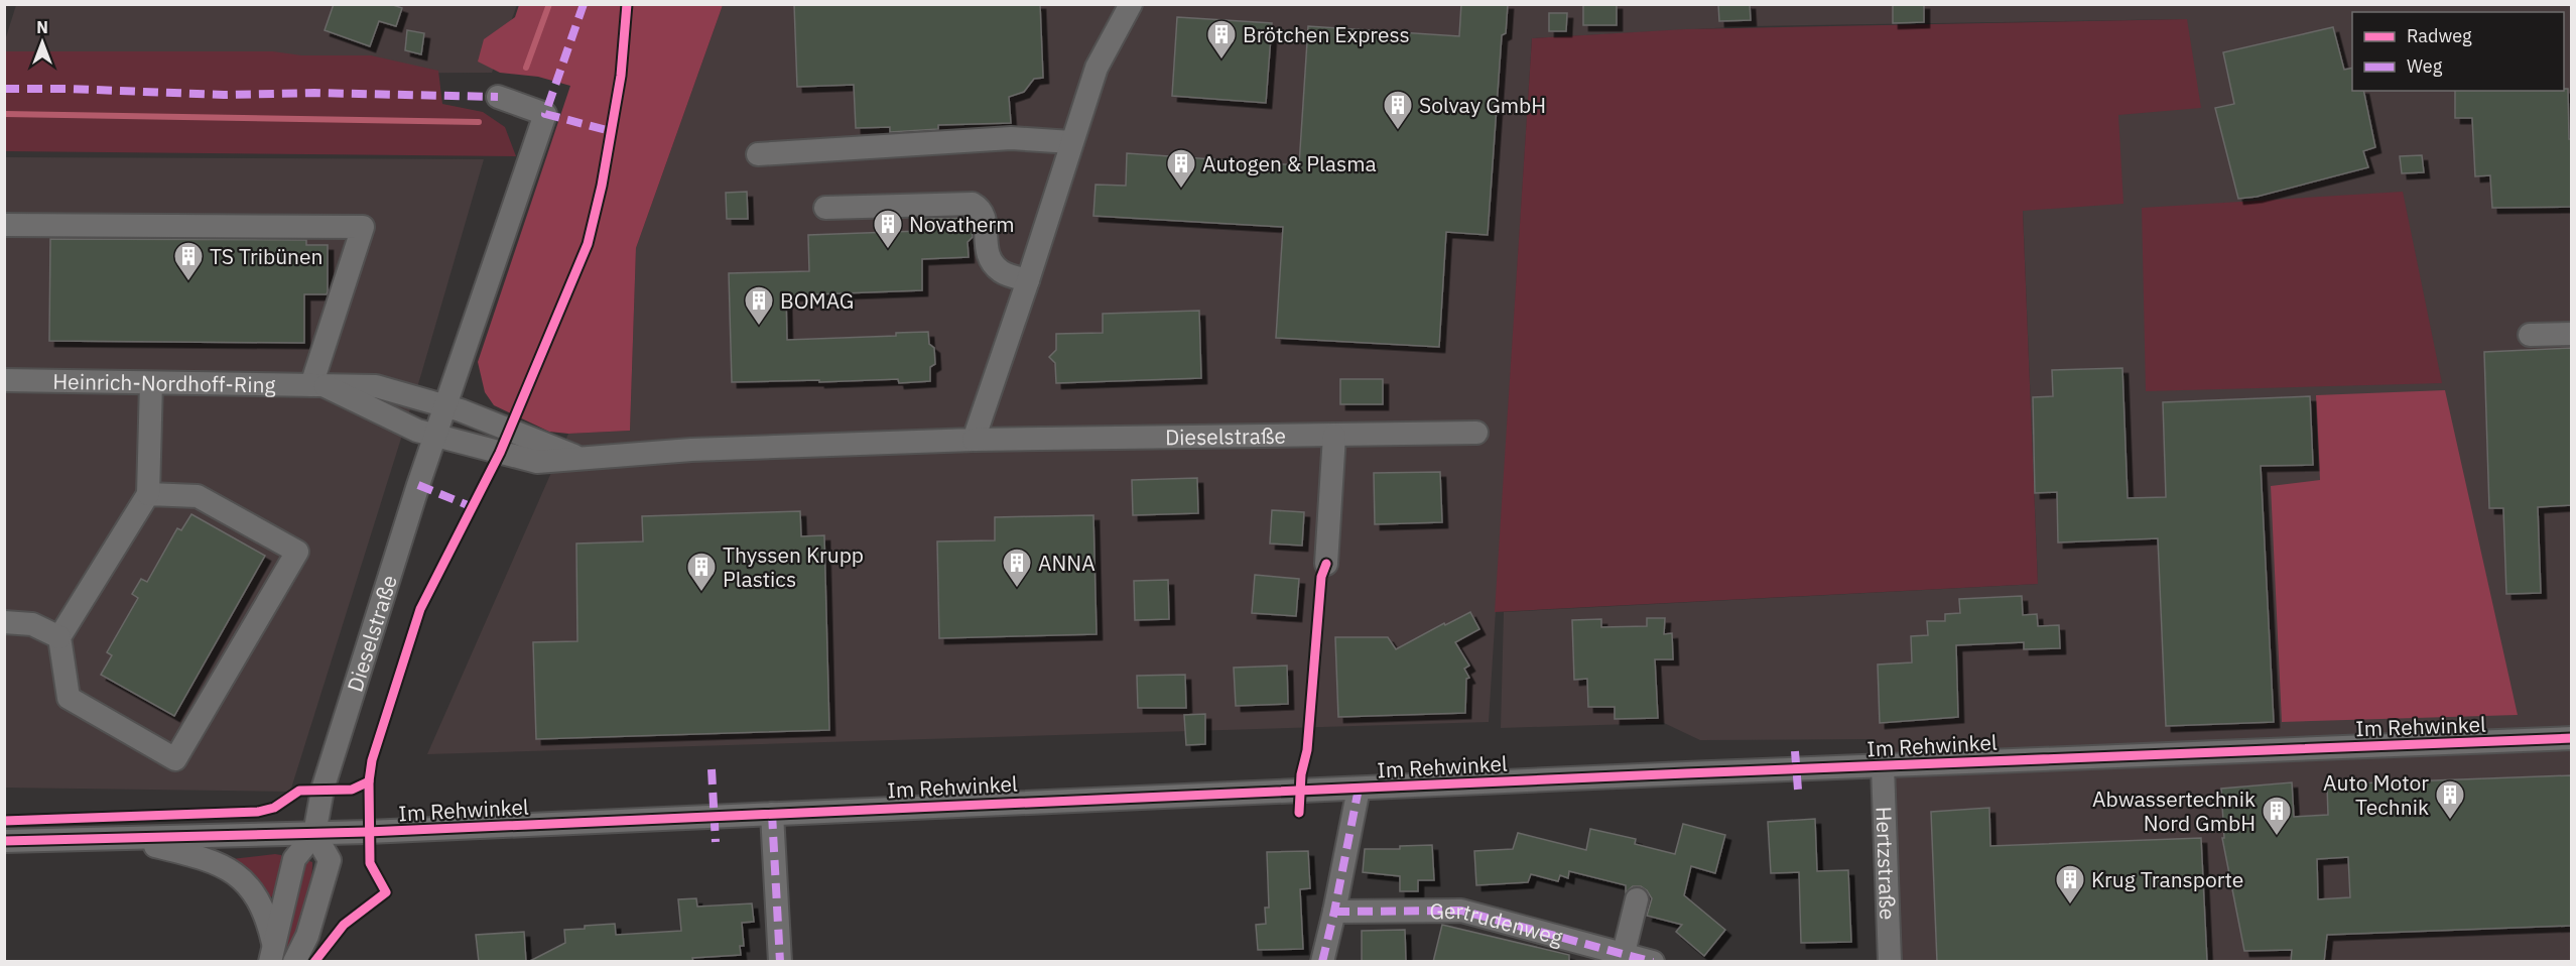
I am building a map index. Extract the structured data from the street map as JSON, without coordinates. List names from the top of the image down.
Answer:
{
  "streets": {
    "street": [
      "Heinrich-Nordhoff-Ring",
      "Dieselstraße",
      "Im Rehwinkel",
      "Hertzstraße",
      "Gertrudenweg"
    ]
  },
  "crossings": [
    ["Heinrich-Nordhoff-Ring", "Dieselstraße"],
    ["Dieselstraße", "Im Rehwinkel"],
    ["Im Rehwinkel", "Hertzstraße"]
  ],
  "places": {
    "building": [
      "Brötchen Express",
      "Solvay GmbH",
      "Autogen & Plasma",
      "Novatherm",
      "TS Tribünen",
      "BOMAG",
      "ANNA",
      "Thyssen Krupp Plastics",
      "Auto Motor Technik",
      "Abwassertechnik Nord GmbH",
      "Krug Transporte"
    ]
  },
  "legend": ["Radweg", "Weg"],
  "north": "top"
}
